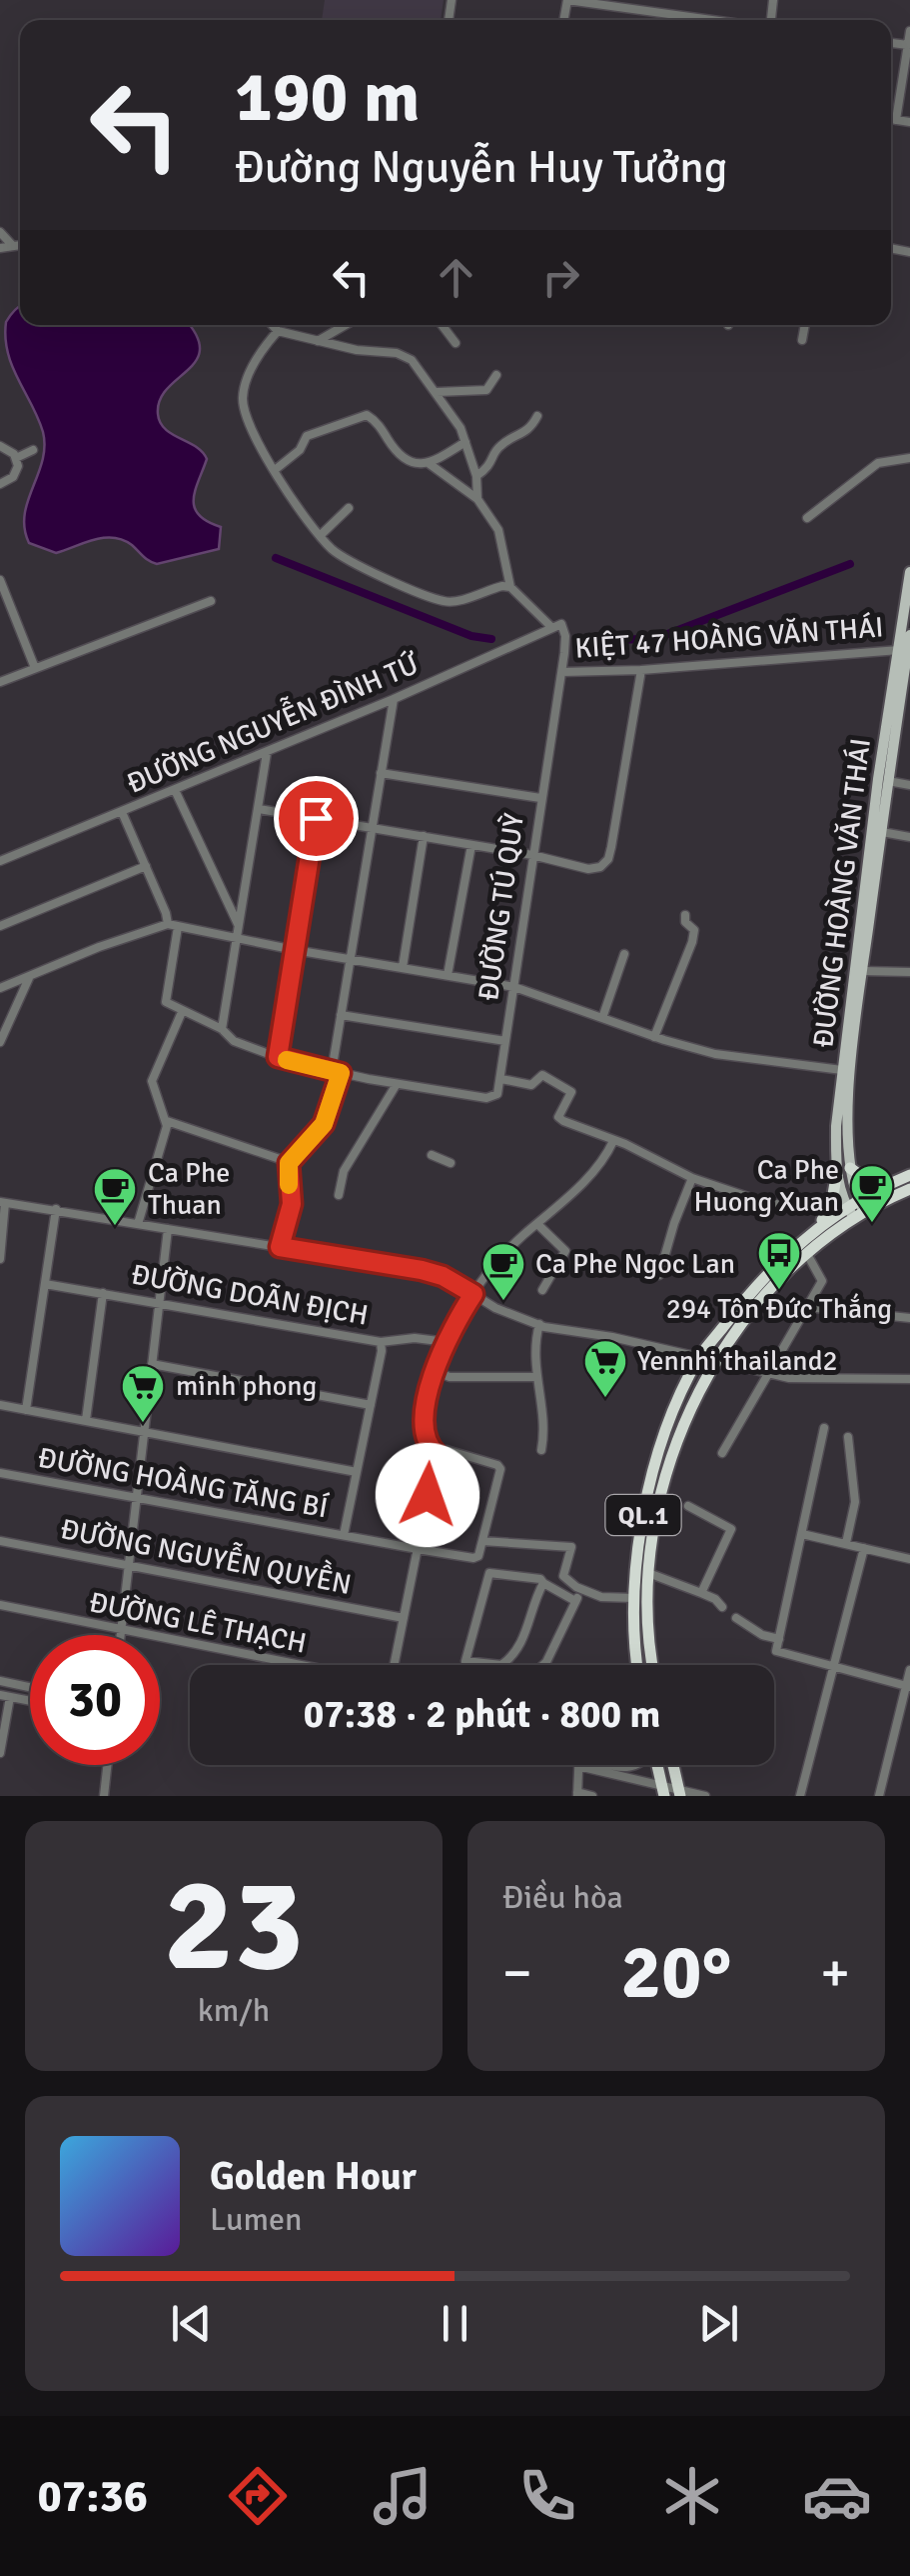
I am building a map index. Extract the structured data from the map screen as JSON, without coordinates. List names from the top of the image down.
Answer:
{
  "streets": {
    "highway": ["QL.1"],
    "main road": ["ĐƯỜNG HOÀNG VĂN THÁI"],
    "street": [
      "KIỆT 47 HOÀNG VĂN THÁI",
      "ĐƯỜNG NGUYỄN ĐÌNH TỨ",
      "ĐƯỜNG TÚ QUỲ",
      "ĐƯỜNG DOÃN ĐỊCH",
      "ĐƯỜNG HOÀNG TĂNG BÍ",
      "ĐƯỜNG NGUYỄN QUYỀN",
      "ĐƯỜNG LÊ THẠCH"
    ]
  },
  "crossings": [
    ["KIỆT 47 HOÀNG VĂN THÁI", "ĐƯỜNG HOÀNG VĂN THÁI"],
    ["KIỆT 47 HOÀNG VĂN THÁI", "ĐƯỜNG TÚ QUỲ"],
    ["ĐƯỜNG NGUYỄN ĐÌNH TỨ", "ĐƯỜNG TÚ QUỲ"],
    ["ĐƯỜNG HOÀNG VĂN THÁI", "QL.1"]
  ],
  "places": {
    "cafe": ["Ca Phe Huong Xuan", "Ca Phe Thuan", "Ca Phe Ngoc Lan"],
    "bus stop": ["294 Tôn Đức Thắng"],
    "supermarket": ["Yennhi thailand2", "minh phong"]
  },
  "page": {
    "turn": ["190 m", "Đường Nguyễn Huy Tưởng"],
    "limit": "30",
    "trip": "07:38 · 2 phút · 800 m",
    "tile": [
      ["23", "km/h"],
      "Điều hòa"
    ],
    "heat": ["−", "20°", "+"],
    "song": ["Golden Hour", "Lumen"],
    "tabs": "07:36"
  }
}
